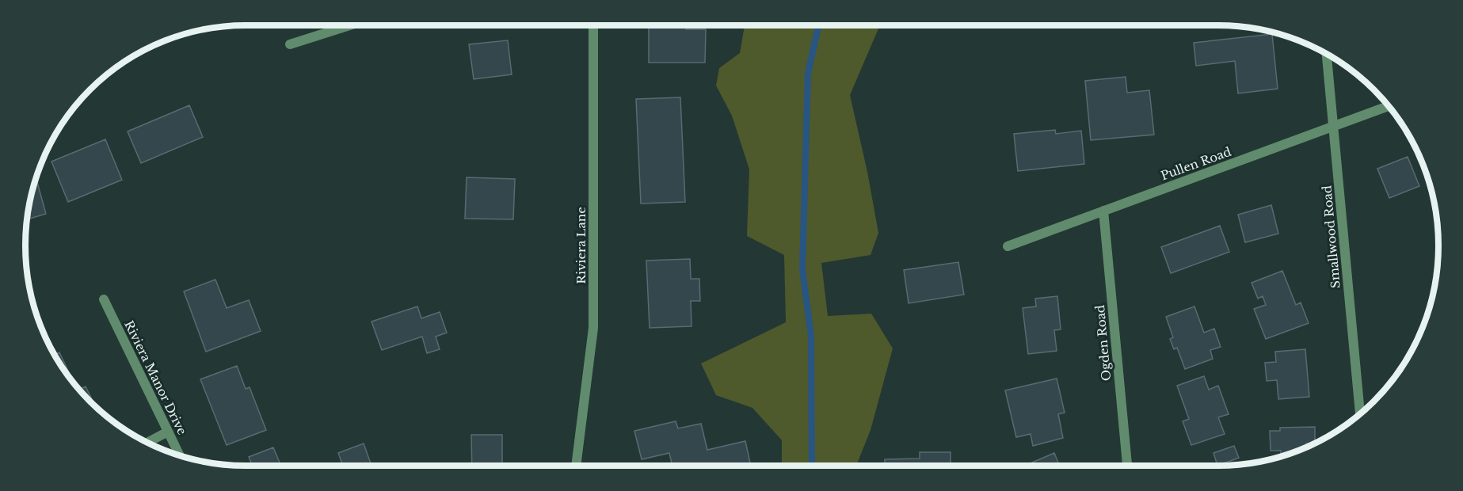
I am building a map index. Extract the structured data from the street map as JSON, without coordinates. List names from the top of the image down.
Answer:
{
  "streets": {
    "street": [
      "Pullen Road",
      "Smallwood Road",
      "Riviera Lane",
      "Ogden Road",
      "Riviera Manor Drive"
    ]
  },
  "crossings": [
    ["Pullen Road", "Smallwood Road"],
    ["Pullen Road", "Ogden Road"]
  ]
}
